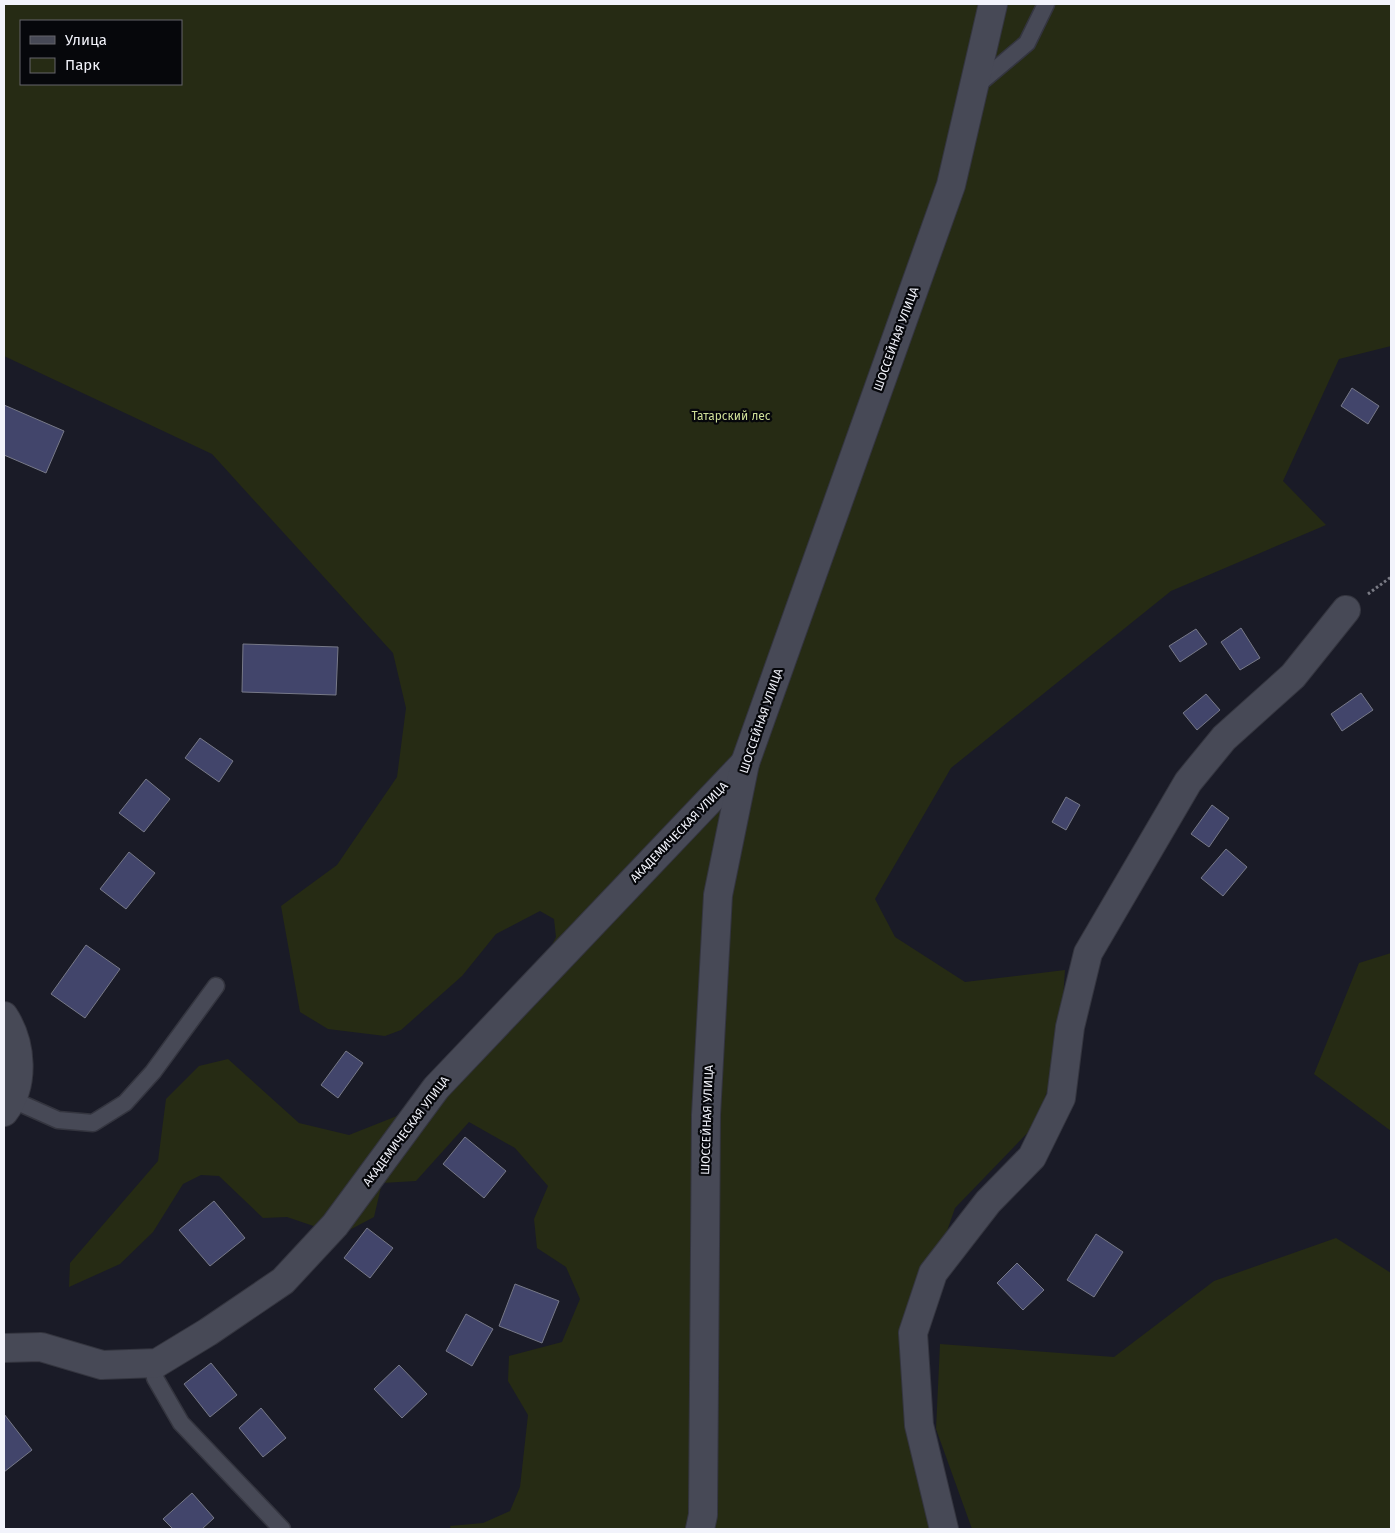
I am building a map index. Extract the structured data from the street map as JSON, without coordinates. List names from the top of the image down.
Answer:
{
  "streets": {
    "street": ["ШОССЕЙНАЯ УЛИЦА", "АКАДЕМИЧЕСКАЯ УЛИЦА"]
  },
  "crossings": [
    ["ШОССЕЙНАЯ УЛИЦА", "АКАДЕМИЧЕСКАЯ УЛИЦА"]
  ],
  "parks": ["Татарский лес"],
  "legend": ["Улица", "Парк"]
}
